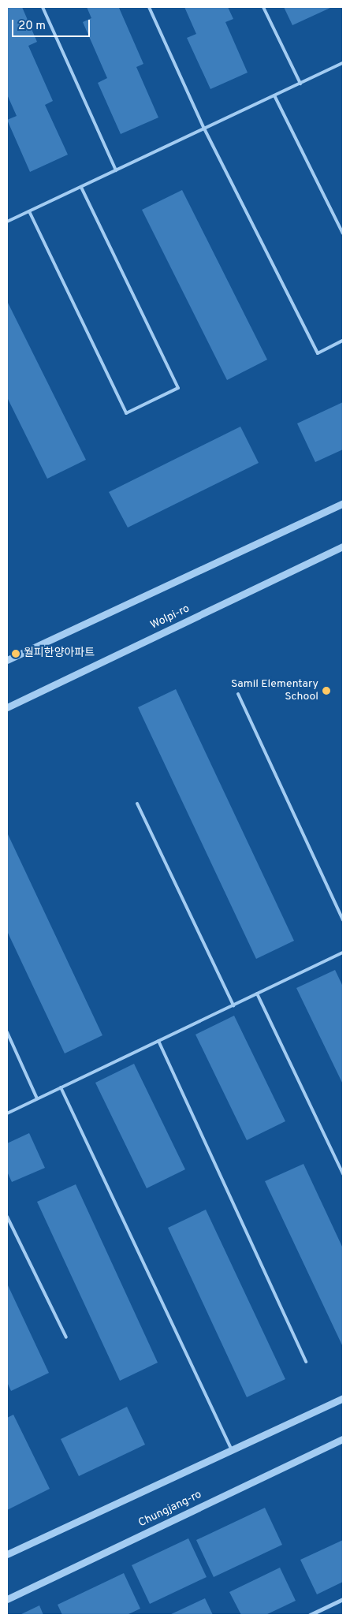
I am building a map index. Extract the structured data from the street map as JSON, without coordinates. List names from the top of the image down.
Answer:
{
  "streets": {
    "street": ["Wolpi-ro", "Chungjang-ro"]
  },
  "places": ["월피한양아파트", "Samil Elementary School"],
  "scale_bar": "20 m"
}
